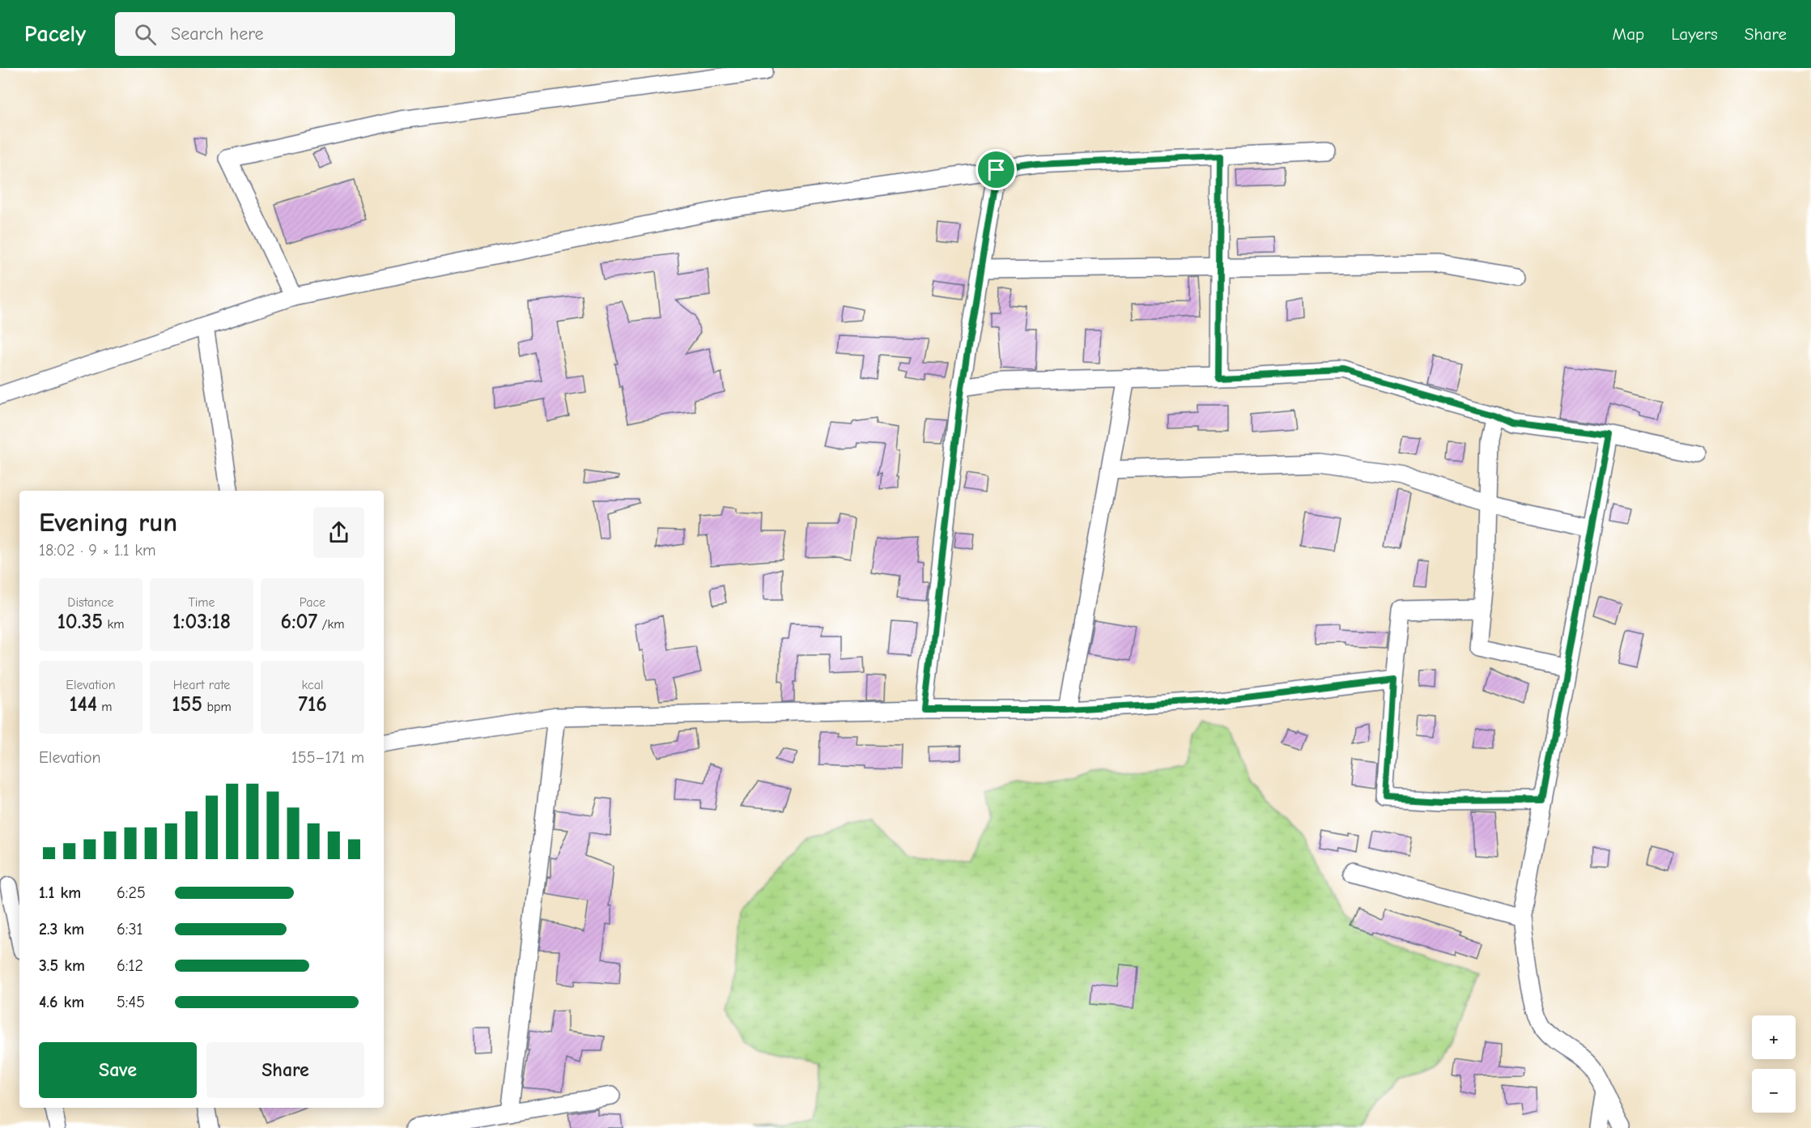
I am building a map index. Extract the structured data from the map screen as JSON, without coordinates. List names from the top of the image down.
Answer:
{
  "page": {
    "header": "Pacely",
    "search": "Search here",
    "nav": ["Map", "Layers", "Share"],
    "heading": ["Evening run", "18:02 · 9 × 1.1 km"],
    "stats": [
      ["Distance", "10.35 km"],
      ["Time", "1:03:18"],
      ["Pace", "6:07 /km"],
      ["Elevation", "144 m"],
      ["Heart rate", "155 bpm"],
      ["kcal", "716"]
    ],
    "chart": ["Elevation", "155–171 m"],
    "list": [
      {
        "name": "1.1 km",
        "note": "6:25"
      },
      {
        "name": "2.3 km",
        "note": "6:31"
      },
      {
        "name": "3.5 km",
        "note": "6:12"
      },
      {
        "name": "4.6 km",
        "note": "5:45"
      }
    ],
    "map_buttons": ["+", "−"],
    "buttons": ["Save", "Share"]
  }
}
